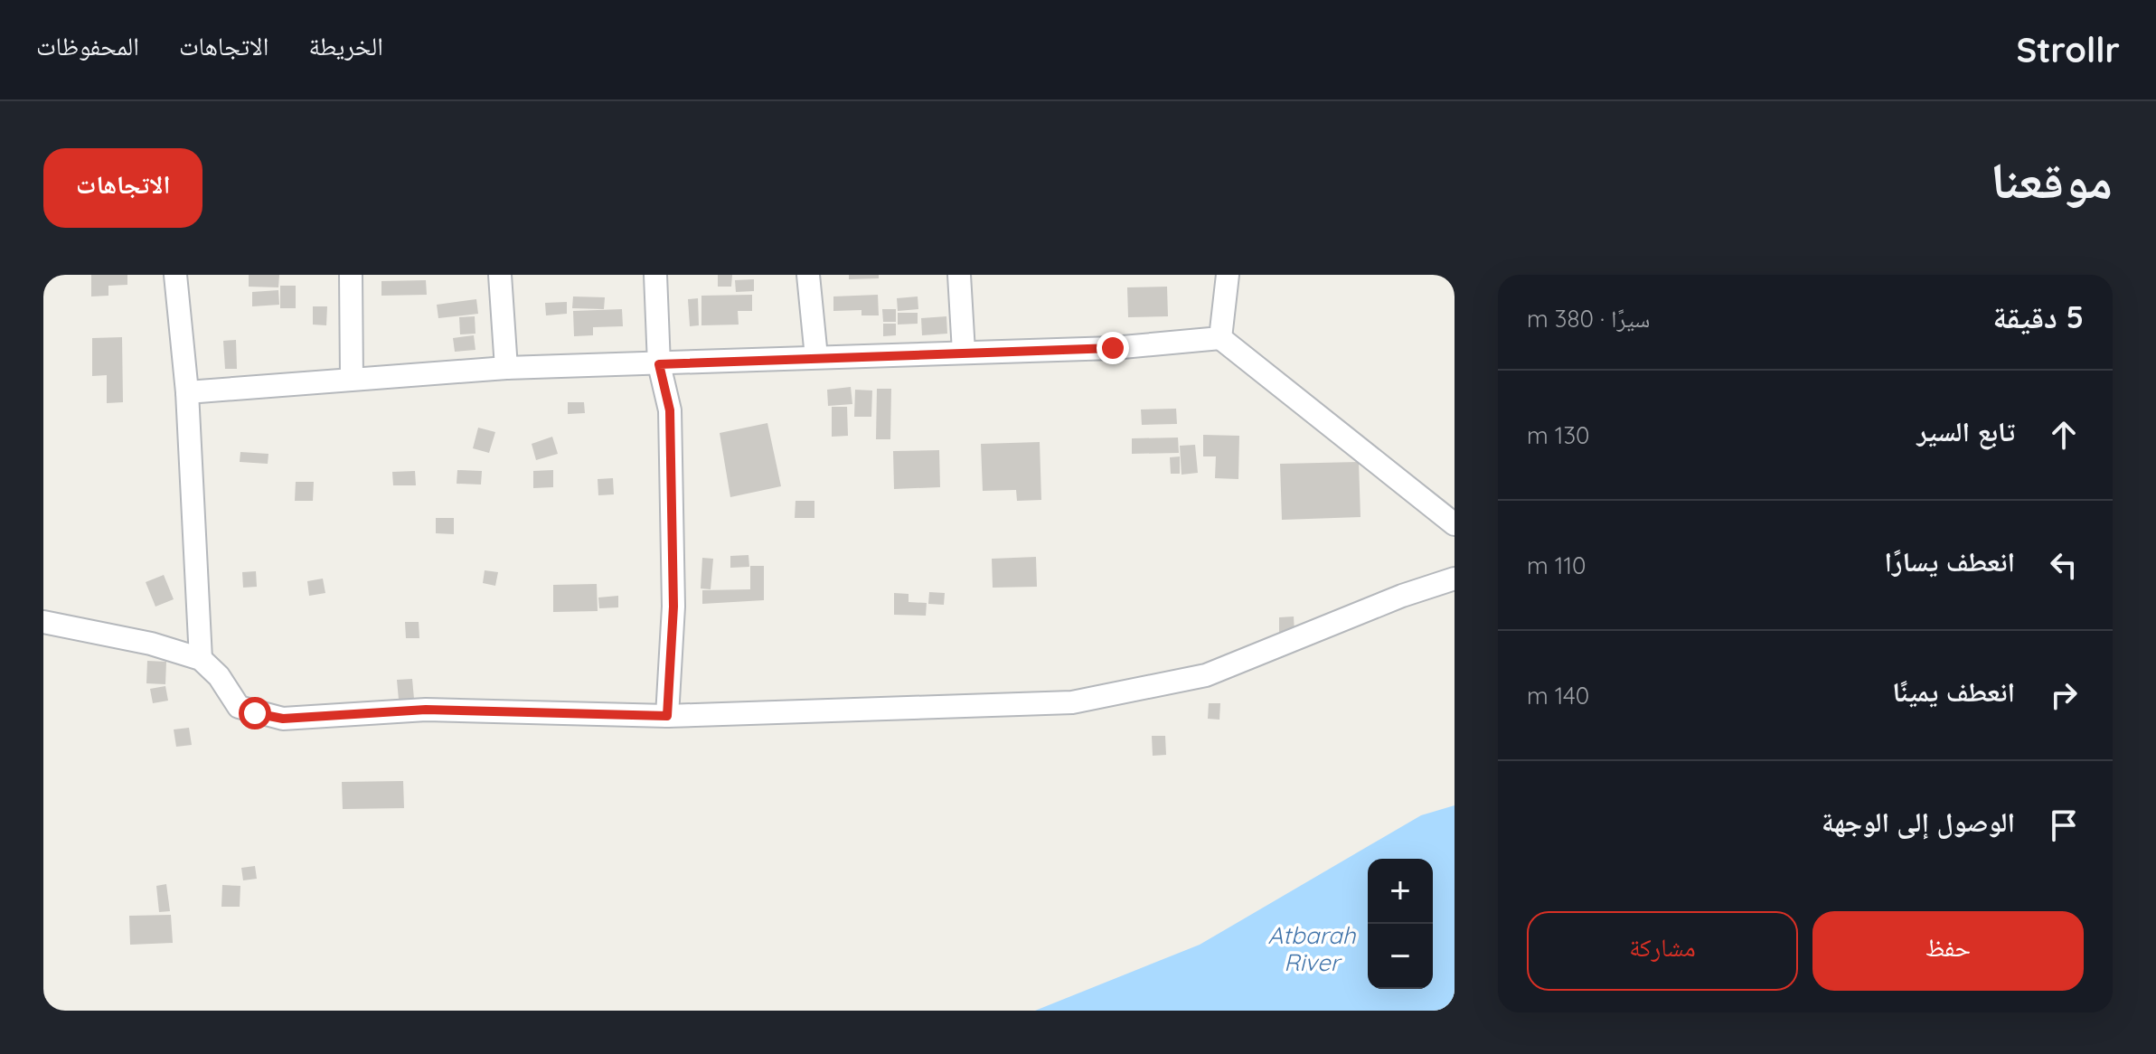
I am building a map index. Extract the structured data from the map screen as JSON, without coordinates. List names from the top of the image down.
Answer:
{
  "water": ["Atbarah River"],
  "page": {
    "header": "Strollr",
    "nav": ["الخريطة", "الاتجاهات", "المحفوظات"],
    "title": "موقعنا",
    "buttons": [
      "الاتجاهات",
      ["حفظ", "مشاركة"]
    ],
    "heading": ["5 دقيقة", "سيرًا · 380 m"],
    "list": [
      ["تابع السير", "130 m"],
      ["انعطف يسارًا", "110 m"],
      ["انعطف يمينًا", "140 m"],
      "الوصول إلى الوجهة"
    ],
    "map_buttons": ["+", "−"]
  }
}
